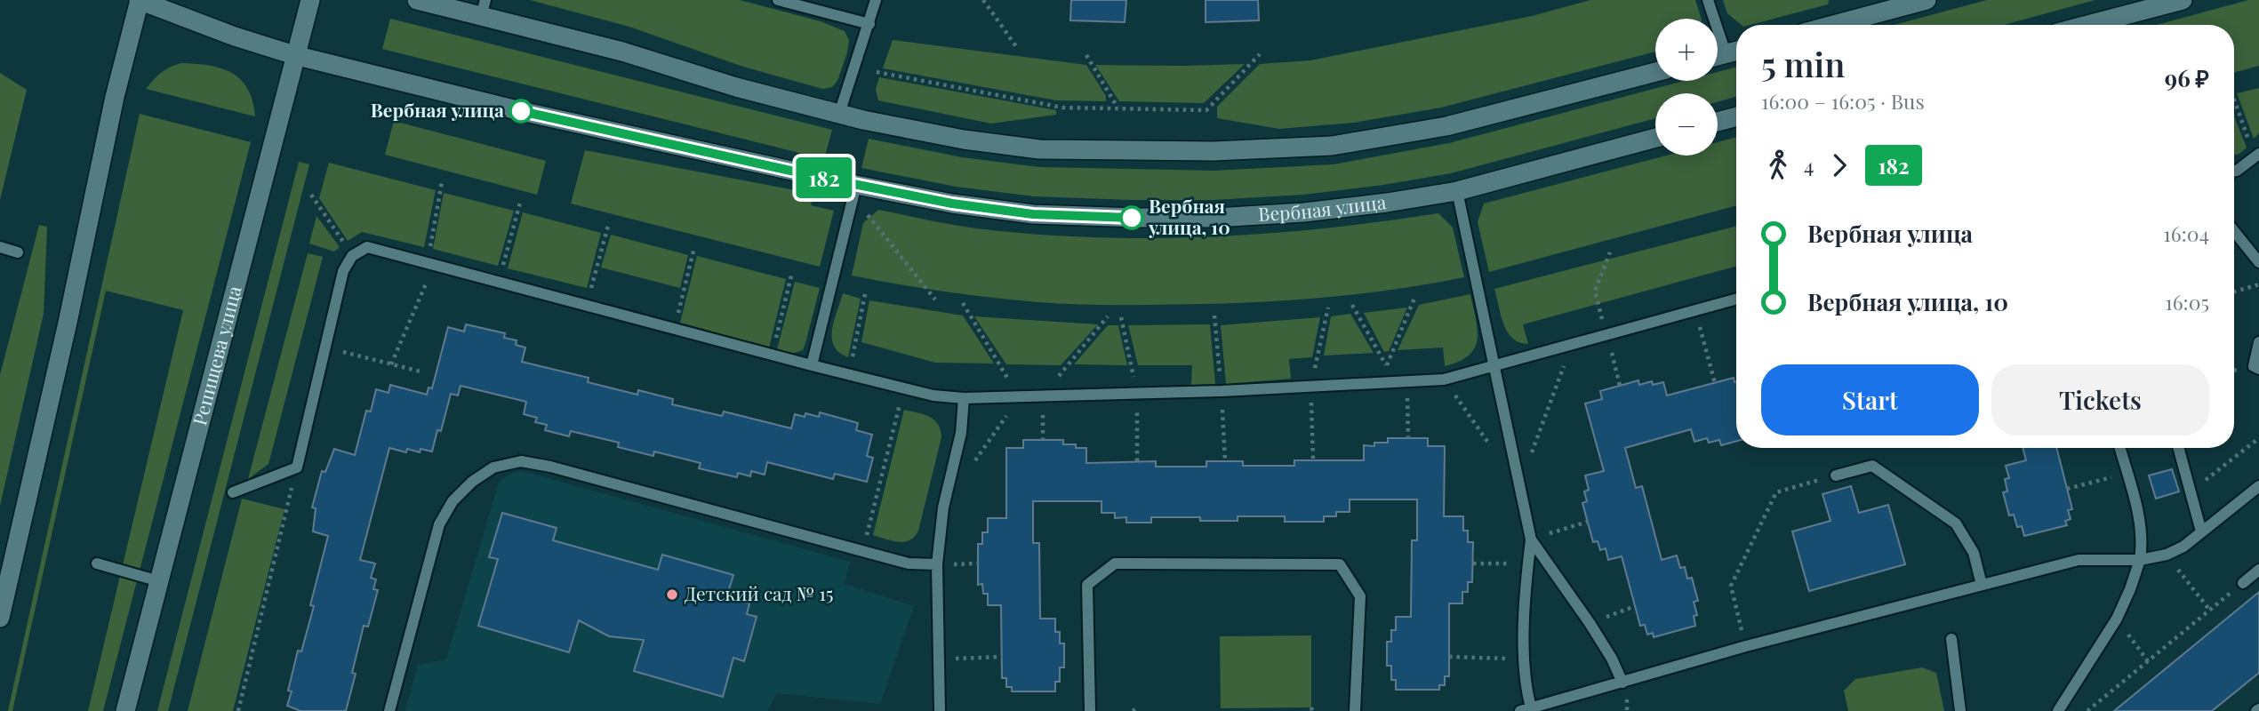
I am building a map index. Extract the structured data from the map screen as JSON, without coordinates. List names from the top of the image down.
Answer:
{
  "streets": {
    "main road": ["Вербная улица", "Репищева улица"]
  },
  "crossings": [
    ["Вербная улица", "Репищева улица"]
  ],
  "places": ["Вербная улица", "Вербная улица, 10", "Детский сад № 15"],
  "lines": ["bus line 182"],
  "page": {
    "on_map": "182",
    "map_buttons": ["+", "−"],
    "heading": ["5 min", "16:00 – 16:05 · Bus", "96 ₽"],
    "legs": ["4", "182"],
    "list": [
      {
        "name": "Вербная улица",
        "value": "16:04"
      },
      {
        "name": "Вербная улица, 10",
        "value": "16:05"
      }
    ],
    "buttons": ["Start", "Tickets"]
  }
}
